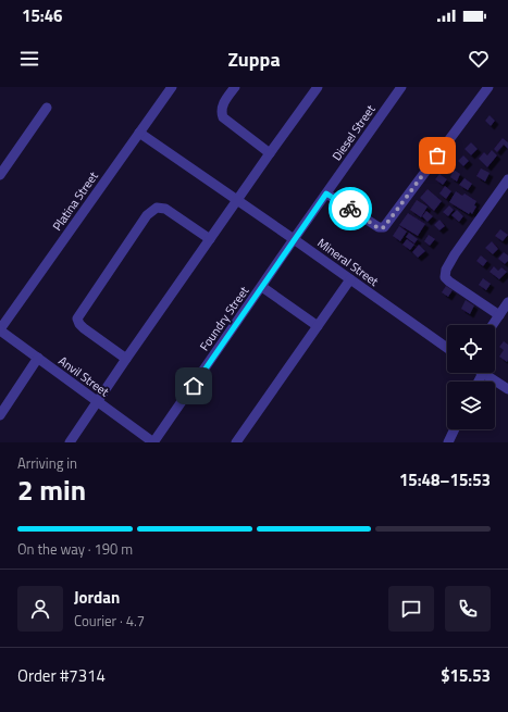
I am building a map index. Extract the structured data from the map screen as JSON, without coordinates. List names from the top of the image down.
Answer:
{
  "streets": {
    "street": [
      "Diesel Street",
      "Platina Street",
      "Mineral Street",
      "Foundry Street",
      "Anvil Street"
    ]
  },
  "crossings": [
    ["Diesel Street", "Mineral Street"],
    ["Diesel Street", "Foundry Street"],
    ["Platina Street", "Mineral Street"],
    ["Platina Street", "Anvil Street"],
    ["Foundry Street", "Anvil Street"]
  ],
  "page": {
    "status": "15:46",
    "header": "Zuppa",
    "heading": ["2 min", "Arriving in", "15:48–15:53"],
    "panel": [
      "Jordan",
      "Courier · 4.7",
      "Order #7314",
      "$15.53"
    ],
    "bar": "On the way · 190 m"
  }
}
